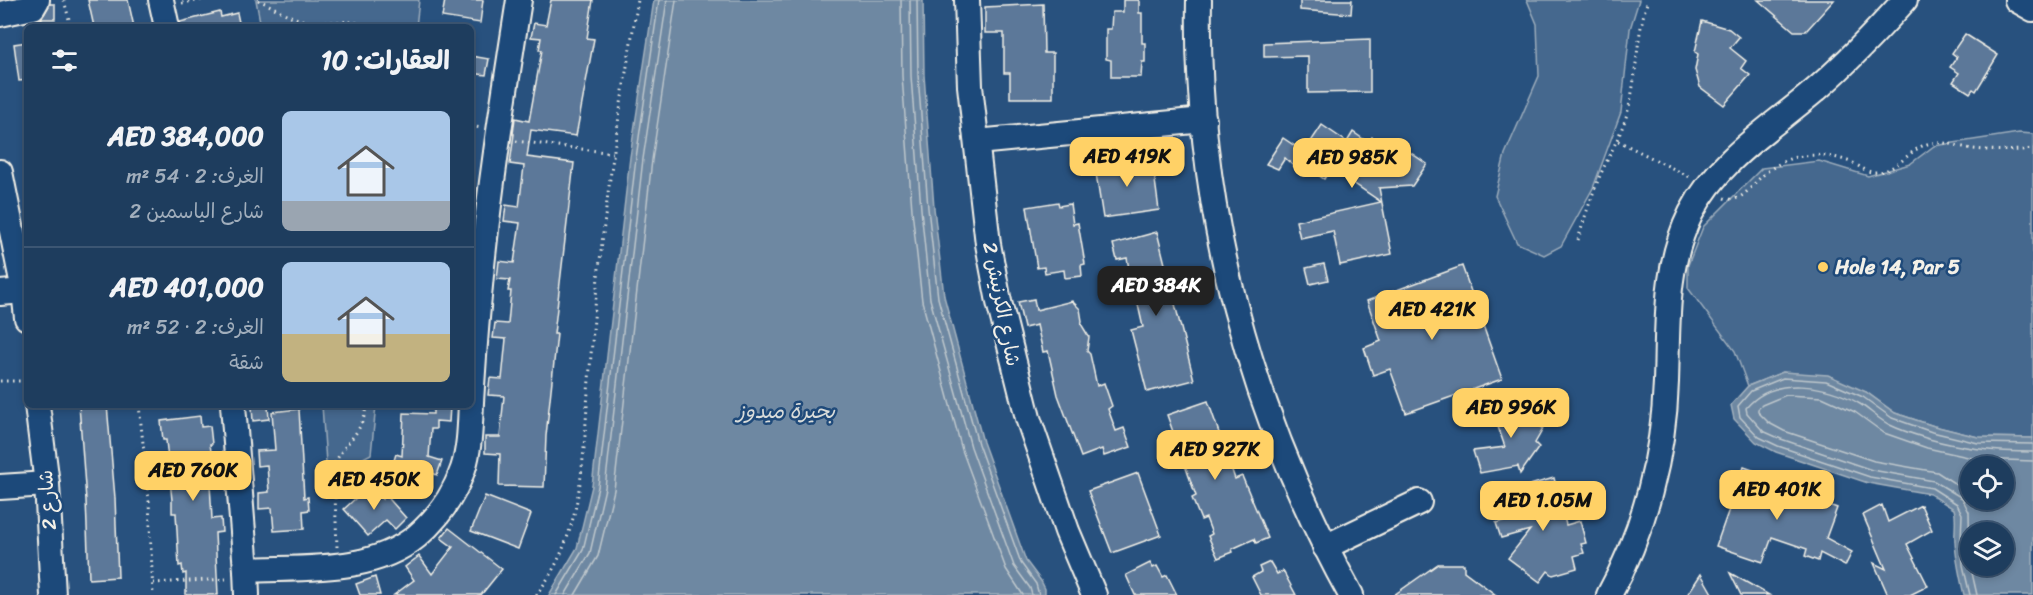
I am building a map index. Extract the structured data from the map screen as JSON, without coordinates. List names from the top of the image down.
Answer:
{
  "streets": {
    "street": ["شارع الكرنيش 2", "شارع 2"]
  },
  "water": ["بحيرة ميدوز"],
  "places": ["Hole 14, Par 5"],
  "page": {
    "heading": "العقارات: 10",
    "list": [
      {
        "name": "AED 384,000",
        "note": "الغرف: 2 · 54 m² · شارع الياسمين 2"
      },
      {
        "name": "AED 401,000",
        "note": "الغرف: 2 · 52 m² · شقة"
      }
    ],
    "price": [
      "AED 419K",
      "AED 985K",
      "AED 384K",
      "AED 421K",
      "AED 996K",
      "AED 927K",
      "AED 760K",
      "AED 450K",
      "AED 401K",
      "AED 1.05M"
    ]
  }
}
